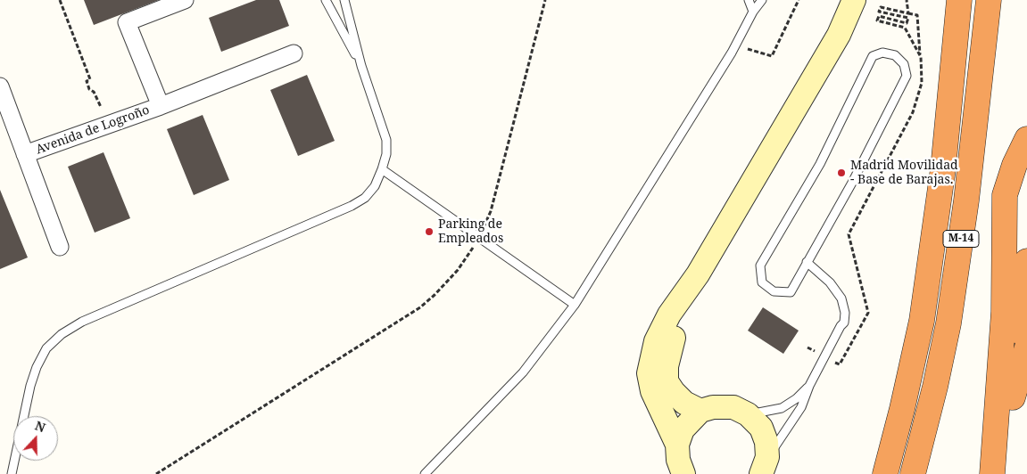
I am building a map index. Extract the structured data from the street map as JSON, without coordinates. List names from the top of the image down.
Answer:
{
  "streets": {
    "highway": ["M-14"],
    "street": ["Avenida de Logroño"]
  },
  "places": ["Madrid Movilidad - Base de Barajas.", "Parking de Empleados"],
  "north": "top"
}
